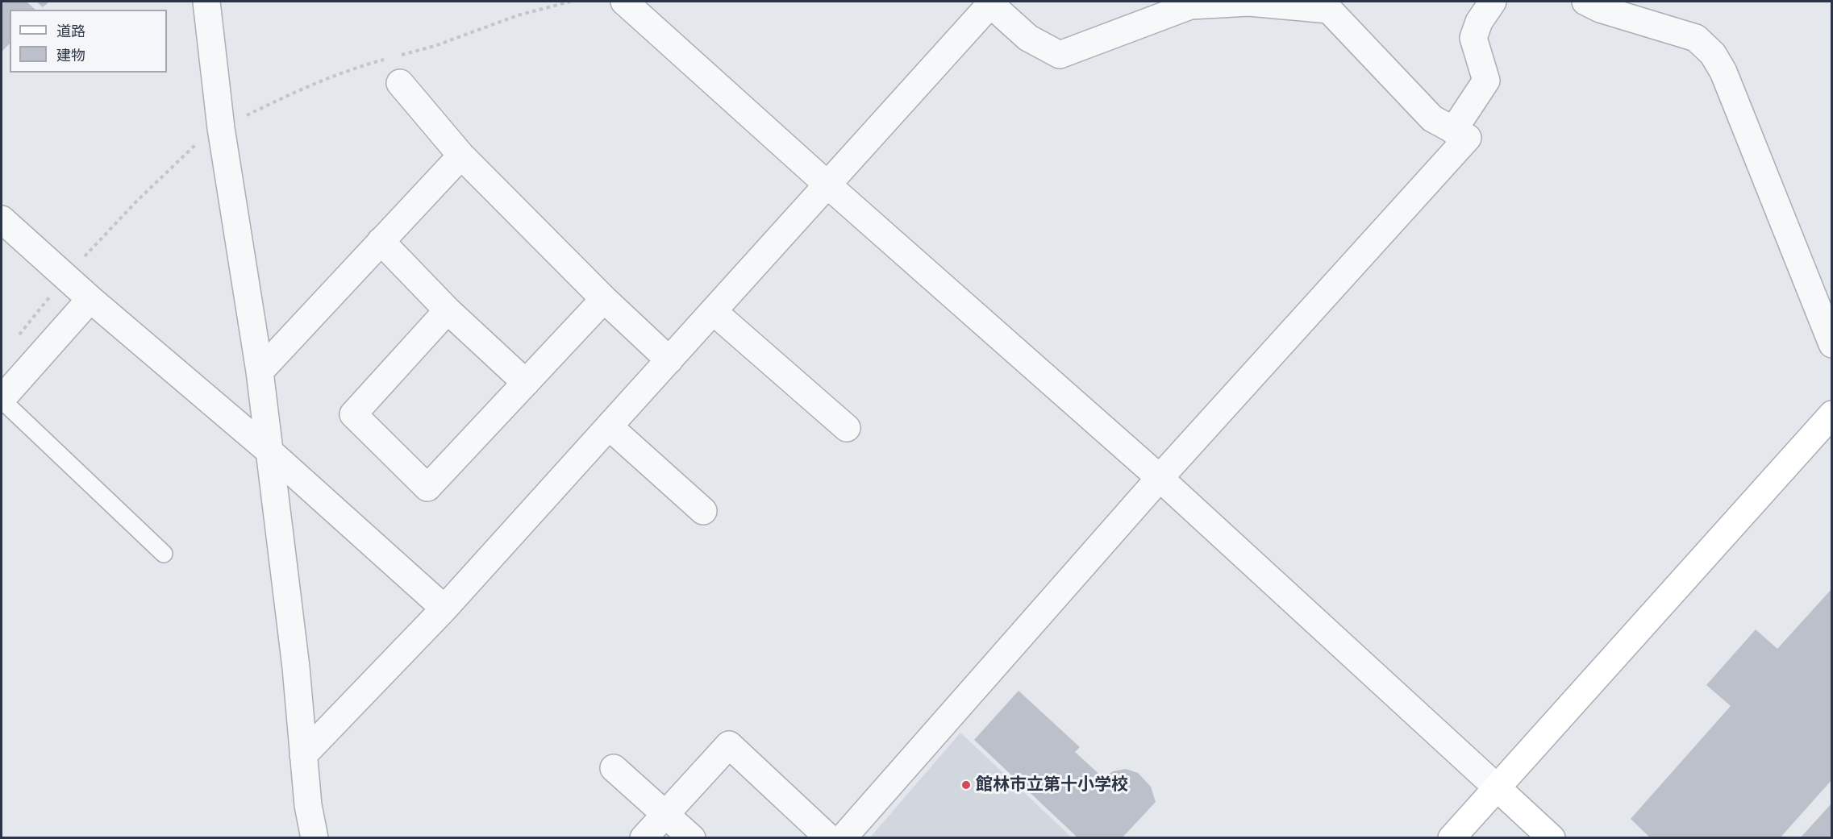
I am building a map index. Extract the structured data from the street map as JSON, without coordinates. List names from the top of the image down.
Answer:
{
  "places": ["館林市立第十小学校"],
  "legend": ["道路", "建物"]
}
